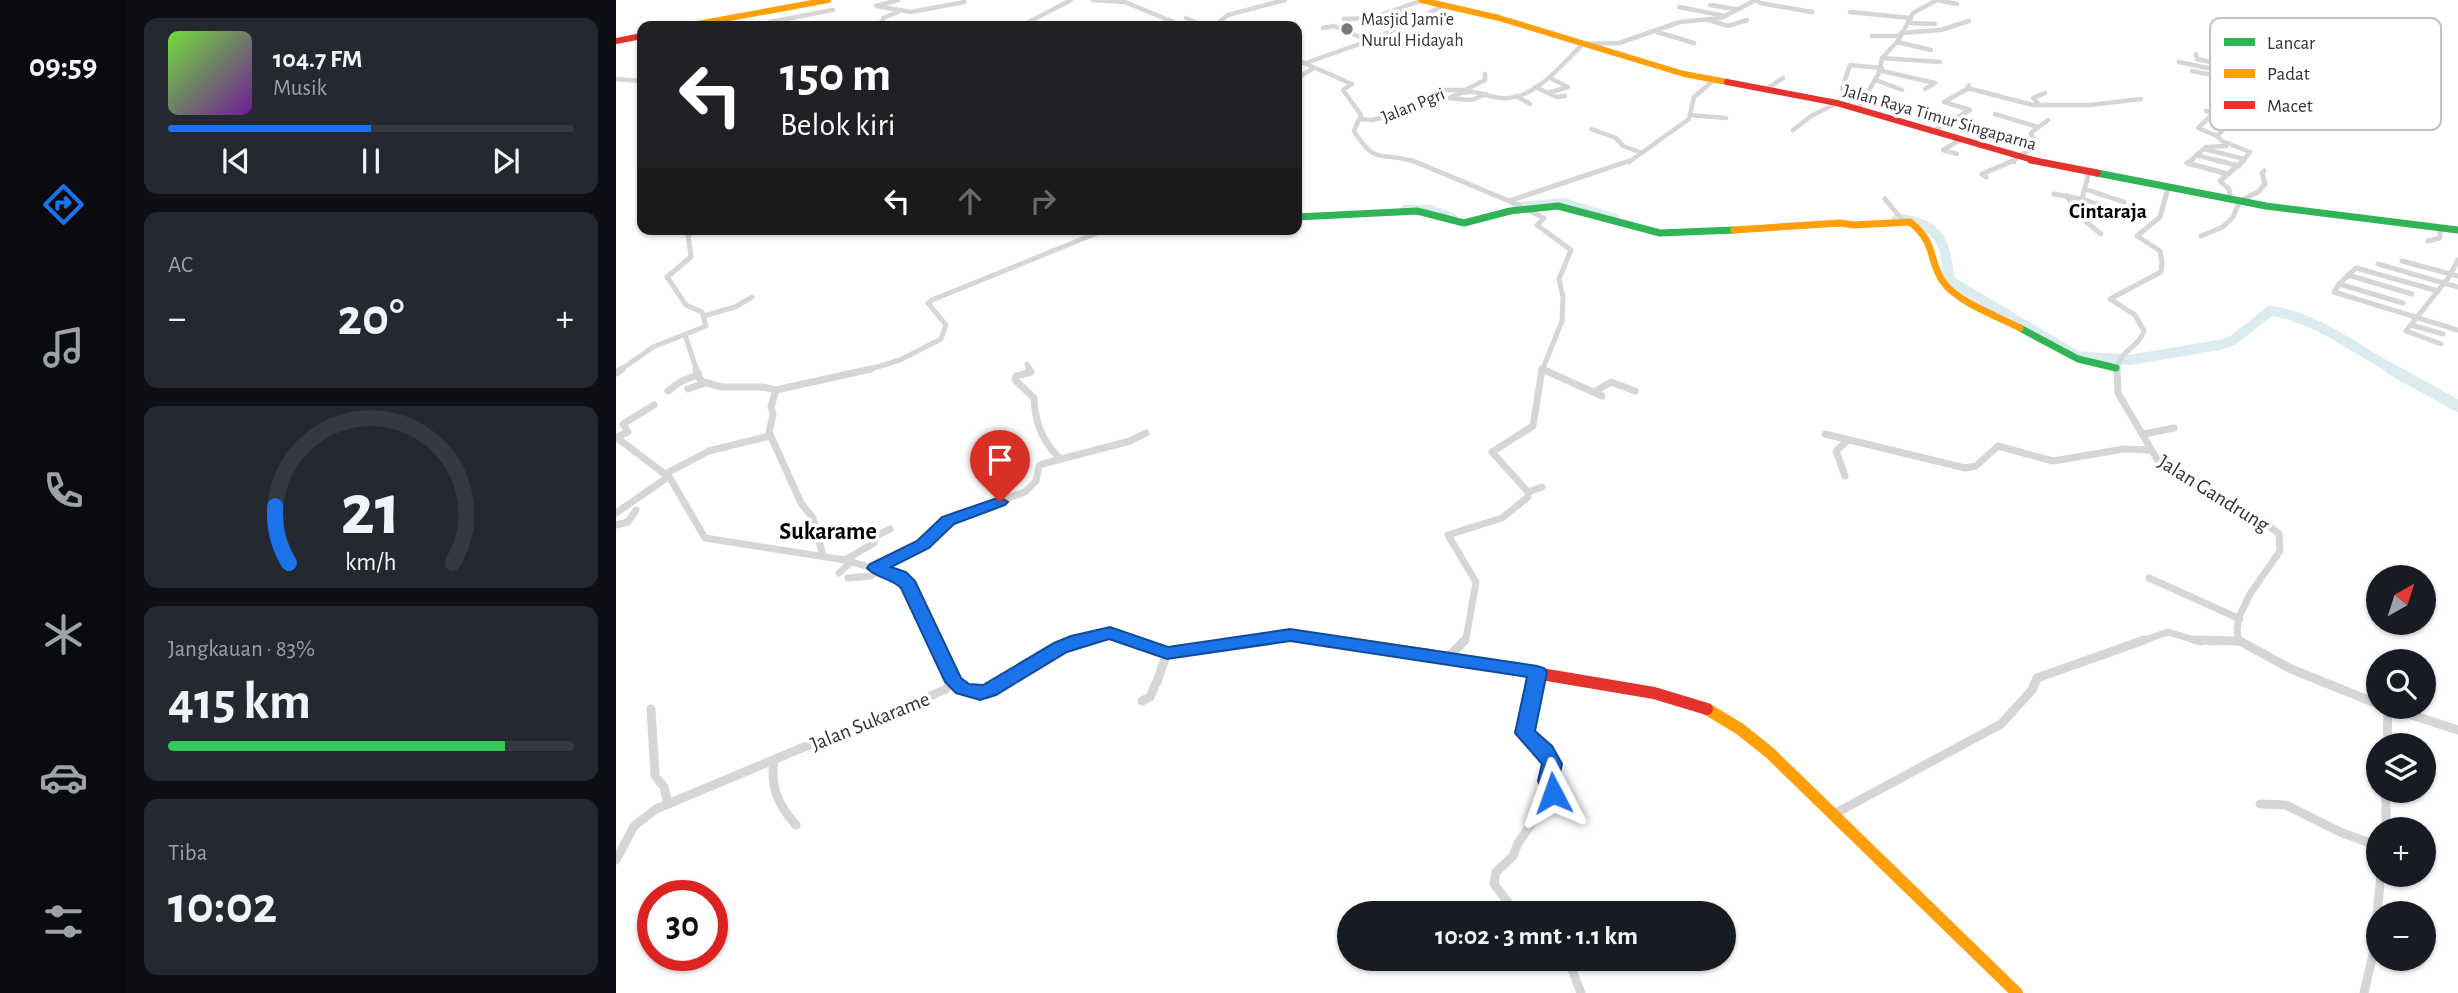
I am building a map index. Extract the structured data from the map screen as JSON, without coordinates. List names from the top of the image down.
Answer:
{
  "streets": {
    "street": [
      "Jalan Pgri",
      "Jalan Raya Timur Singaparna",
      "Jalan Gandrung",
      "Jalan Sukarame"
    ]
  },
  "districts": ["Cintaraja", "Sukarame"],
  "places": ["Masjid Jami'e Nurul Hidayah"],
  "legend": ["Lancar", "Padat", "Macet"],
  "north": "top right",
  "page": {
    "tabs": "09:59",
    "turn": ["150 m", "Belok kiri"],
    "song": ["104.7 FM", "Musik"],
    "tile": [
      "AC",
      ["Jangkauan · 83%", "415 km"],
      ["Tiba", "10:02"]
    ],
    "heat": ["−", "20°", "+"],
    "map_buttons": ["+", "−"],
    "limit": "30",
    "trip": "10:02 · 3 mnt · 1.1 km",
    "gauge": ["21", "km/h"]
  }
}
